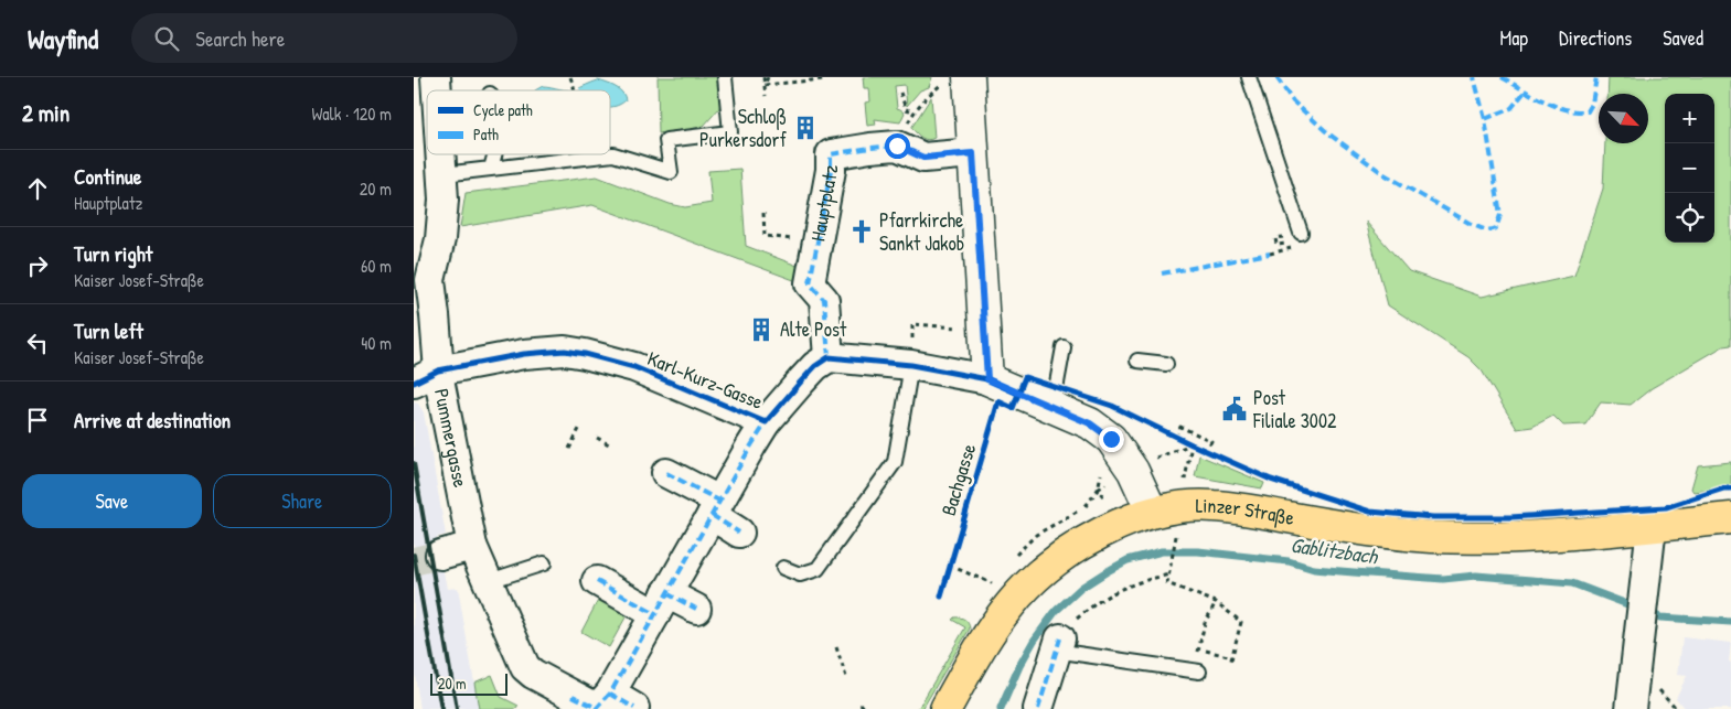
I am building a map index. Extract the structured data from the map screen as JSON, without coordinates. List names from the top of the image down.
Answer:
{
  "streets": {
    "main road": ["Linzer Straße"],
    "street": ["Hauptplatz", "Karl-Kurz-Gasse", "Pummergasse"],
    "cycle path": ["Bachgasse"]
  },
  "crossings": [
    ["Karl-Kurz-Gasse", "Pummergasse"]
  ],
  "water": ["Gablitzbach"],
  "places": {
    "building": ["Schloß Purkersdorf", "Alte Post"],
    "church": ["Pfarrkirche Sankt Jakob"],
    "public building": ["Post Filiale 3002"]
  },
  "legend": ["Cycle path", "Path"],
  "scale_bar": "20 m",
  "north": "bottom right",
  "page": {
    "header": "Wayfind",
    "search": "Search here",
    "nav": ["Map", "Directions", "Saved"],
    "heading": ["2 min", "Walk · 120 m"],
    "map_buttons": ["+", "−"],
    "list": [
      ["Continue", "Hauptplatz", "20 m"],
      ["Turn right", "Kaiser Josef-Straße", "60 m"],
      ["Turn left", "Kaiser Josef-Straße", "40 m"],
      "Arrive at destination"
    ],
    "buttons": ["Save", "Share"],
    "scale": "20 m"
  }
}
